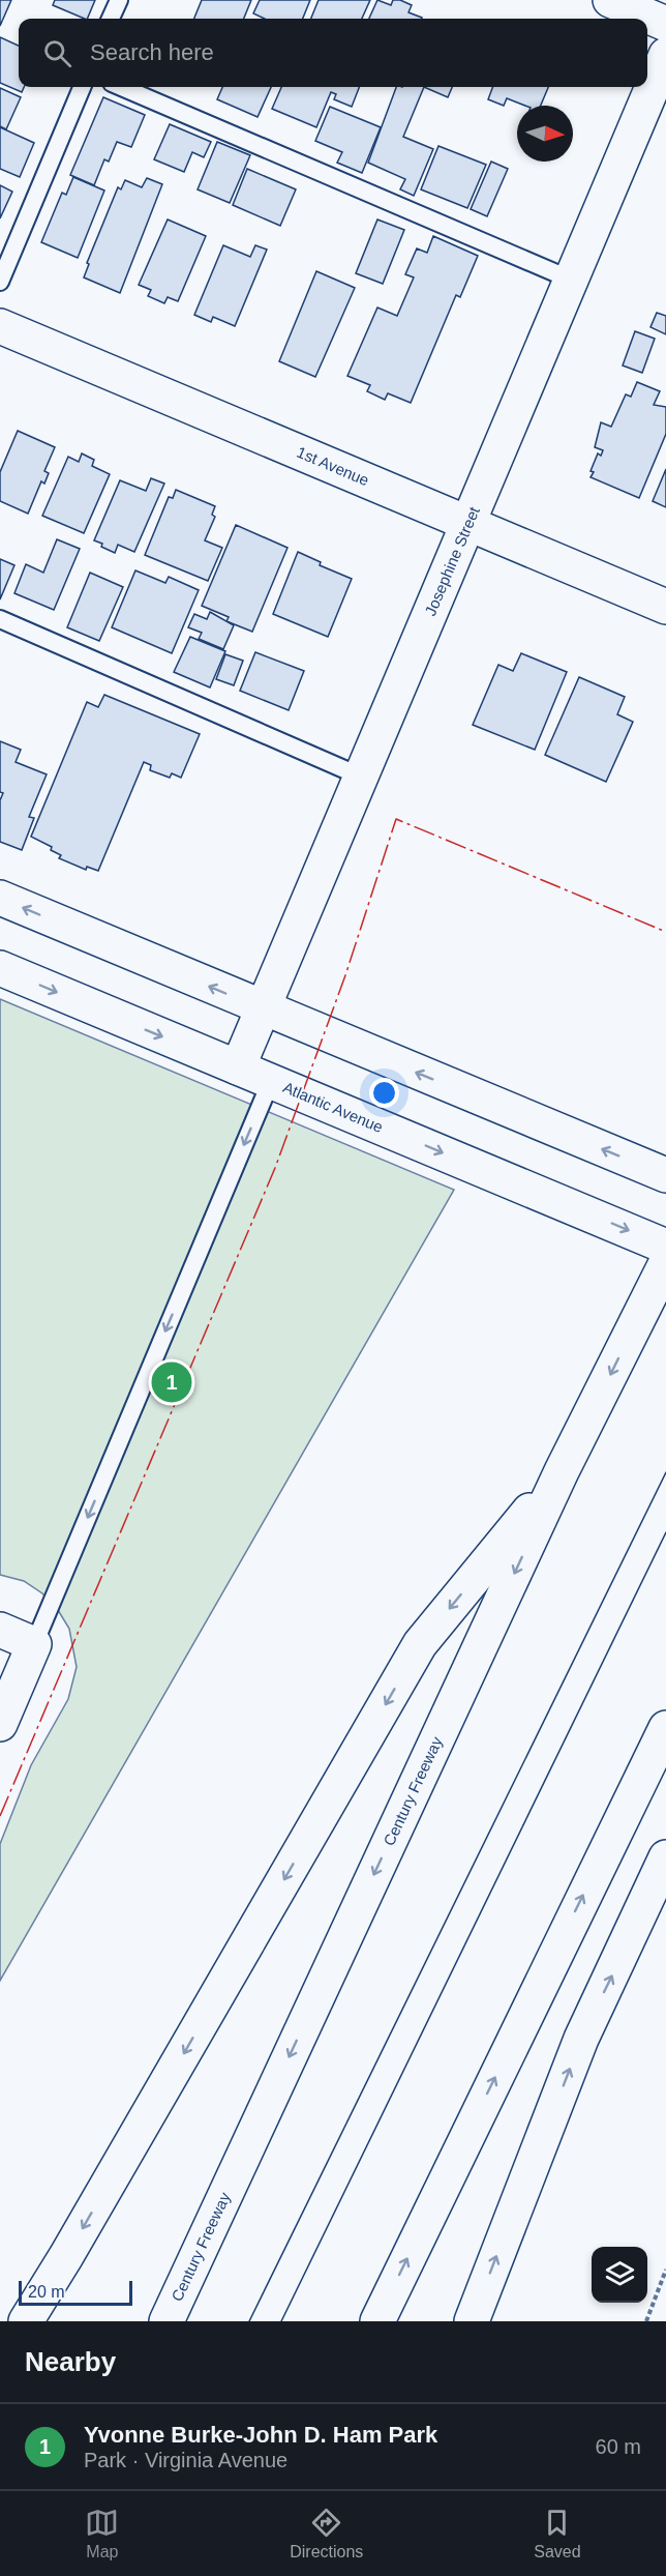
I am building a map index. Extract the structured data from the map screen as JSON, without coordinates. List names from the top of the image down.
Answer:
{
  "streets": {
    "main road": [
      "1st Avenue",
      "Josephine Street",
      "Atlantic Avenue",
      "Century Freeway"
    ]
  },
  "crossings": [
    ["1st Avenue", "Josephine Street"],
    ["Josephine Street", "Atlantic Avenue"]
  ],
  "scale_bar": "20 m",
  "north": "right",
  "page": {
    "search": "Search here",
    "pins": "1",
    "scale": "20 m",
    "heading": "Nearby",
    "list": [
      {
        "mark": "1",
        "name": "Yvonne Burke-John D. Ham Park",
        "note": "Park · Virginia Avenue",
        "value": "60 m"
      }
    ],
    "nav": ["Map", "Directions", "Saved"]
  }
}
